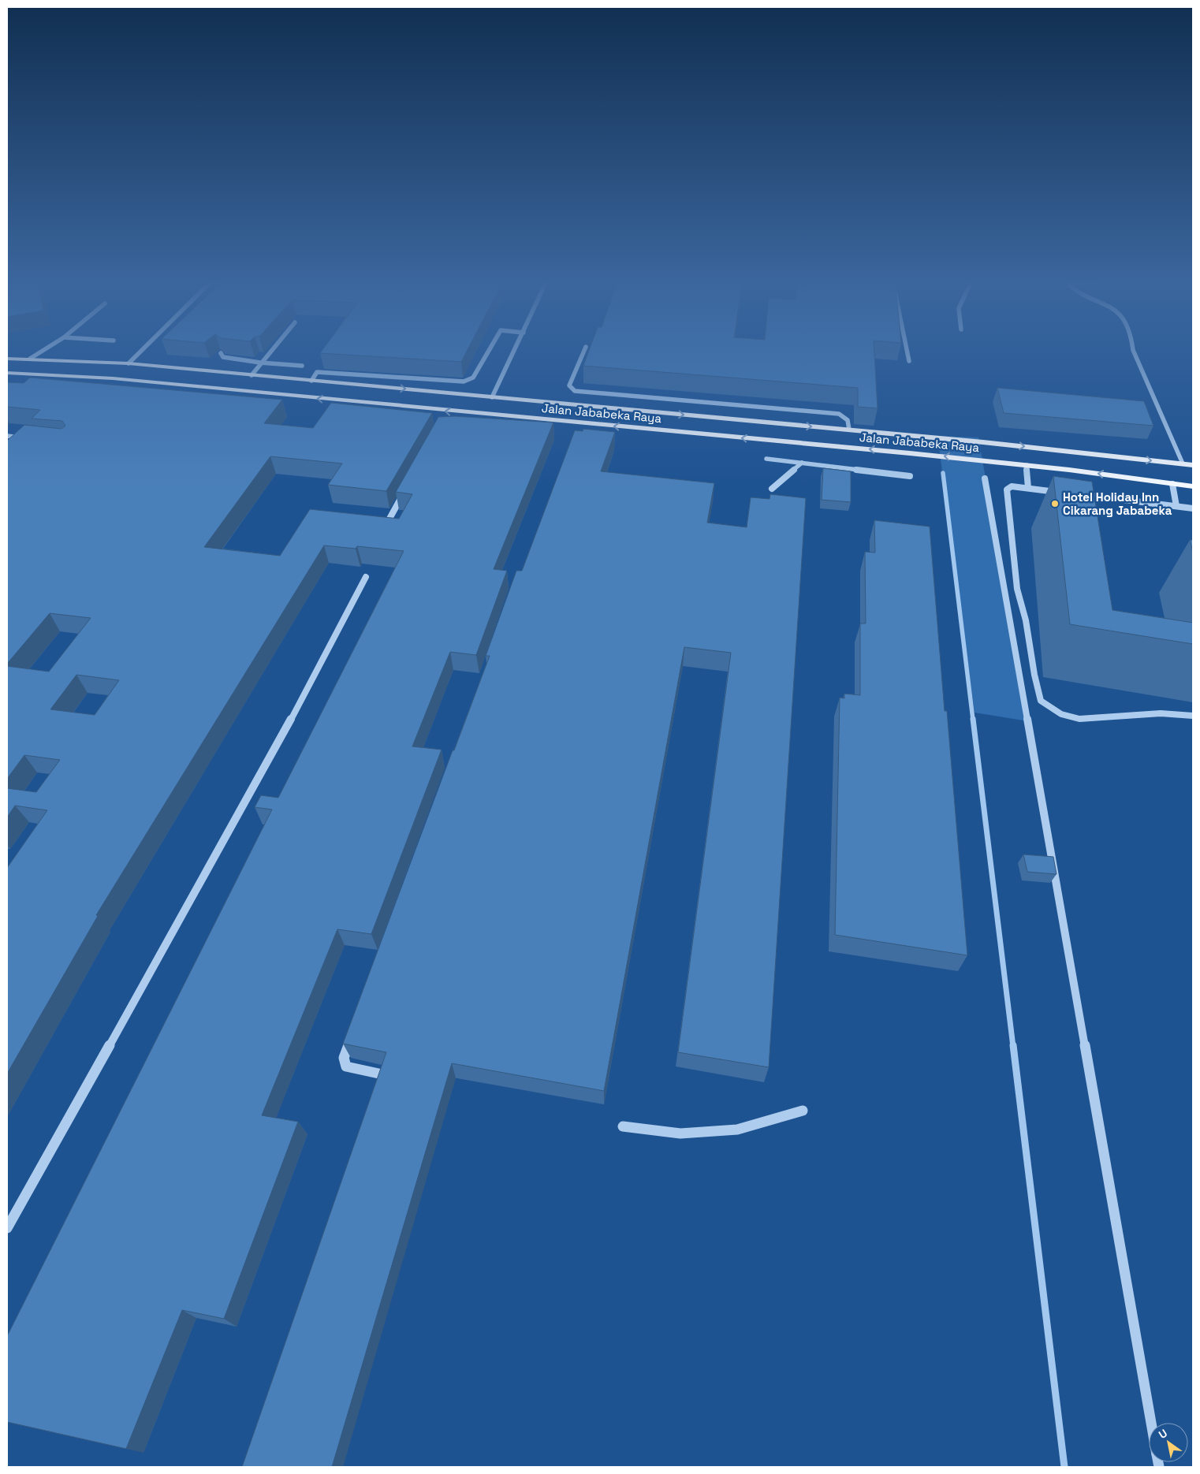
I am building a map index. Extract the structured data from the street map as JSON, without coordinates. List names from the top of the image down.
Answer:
{
  "streets": {
    "main road": ["Jalan Jababeka Raya"]
  },
  "places": ["Hotel Holiday Inn Cikarang Jababeka"],
  "north": "top left"
}
